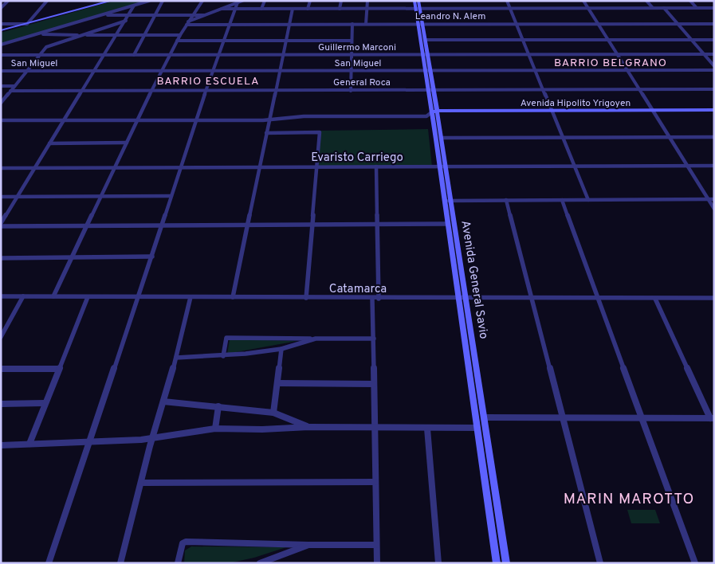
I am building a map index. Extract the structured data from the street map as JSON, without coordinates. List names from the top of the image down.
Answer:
{
  "streets": {
    "main road": ["Avenida Hipolito Yrigoyen", "Avenida General Savio"],
    "street": [
      "Leandro N. Alem",
      "Guillermo Marconi",
      "San Miguel",
      "General Roca",
      "Evaristo Carriego",
      "Catamarca"
    ]
  },
  "crossings": [
    ["Leandro N. Alem", "Avenida General Savio"],
    ["Guillermo Marconi", "Avenida General Savio"],
    ["San Miguel", "Avenida General Savio"],
    ["General Roca", "Avenida General Savio"],
    ["Avenida Hipolito Yrigoyen", "Avenida General Savio"],
    ["Evaristo Carriego", "Avenida General Savio"],
    ["Avenida General Savio", "Catamarca"]
  ],
  "districts": ["BARRIO BELGRANO", "BARRIO ESCUELA", "MARIN MAROTTO"]
}
